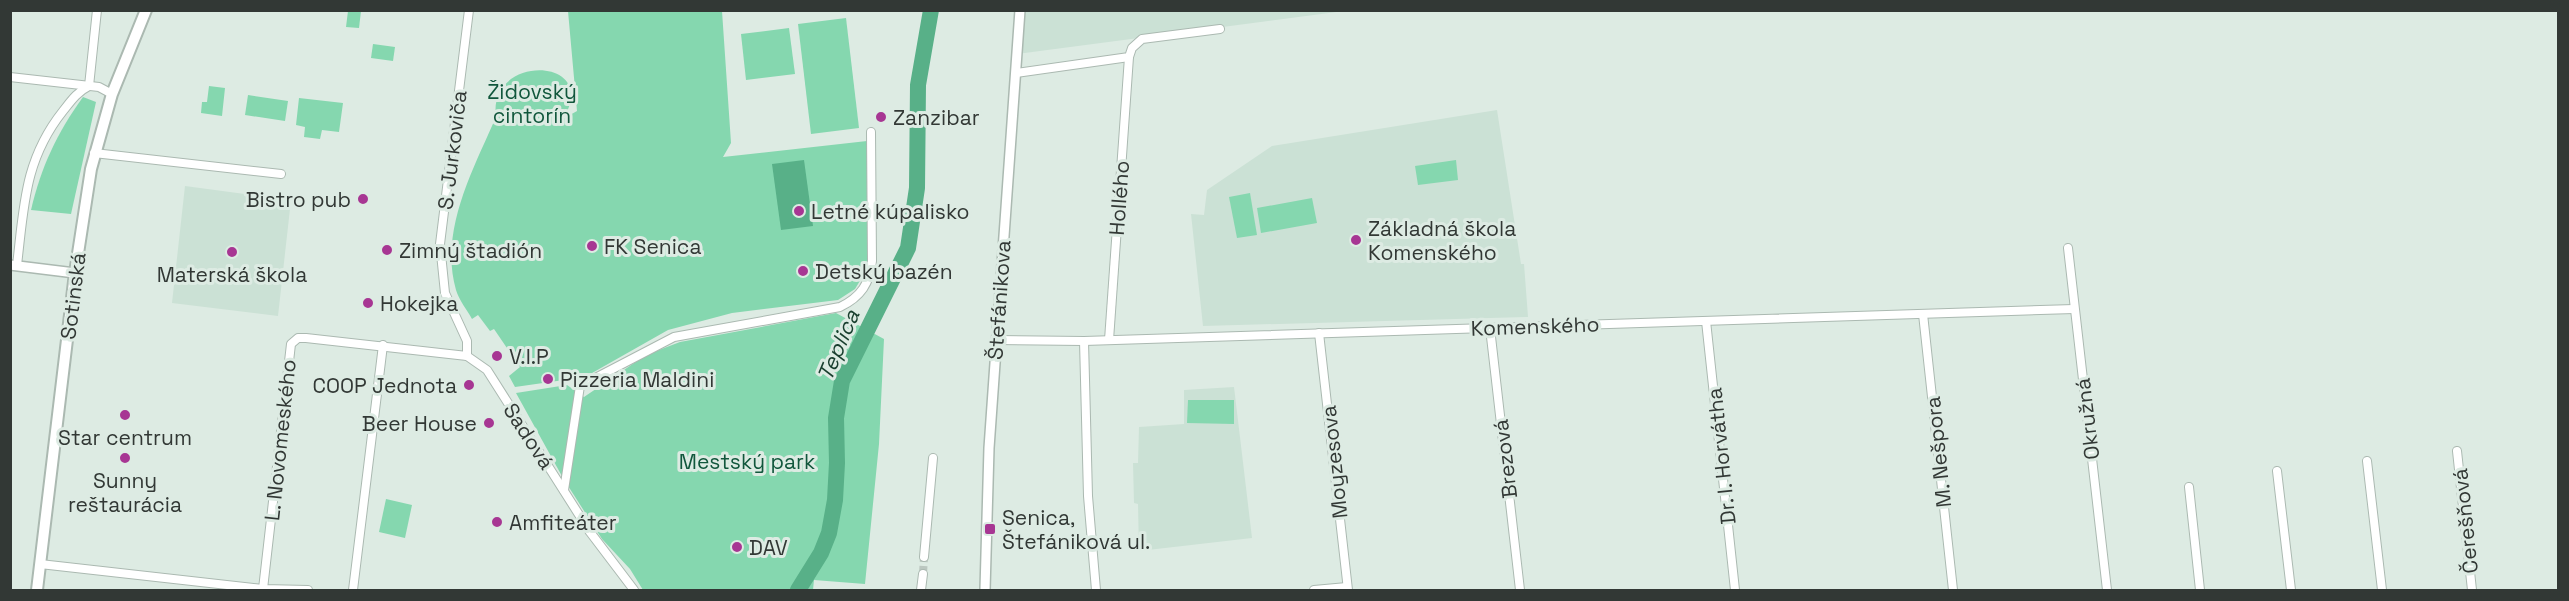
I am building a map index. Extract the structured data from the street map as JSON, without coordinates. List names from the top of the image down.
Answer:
{
  "streets": {
    "main road": ["Sotinská"],
    "street": [
      "S. Jurkoviča",
      "Hollého",
      "Štefánikova",
      "Komenského",
      "Okružná",
      "Sadová",
      "L. Novomeského",
      "M. Nešpora",
      "Dr. I. Horvátha",
      "Brezová",
      "Moyzesova",
      "Čerešňová"
    ]
  },
  "crossings": [
    ["S. Jurkoviča", "Sadová"],
    ["Hollého", "Komenského"],
    ["Štefánikova", "Komenského"],
    ["Komenského", "Okružná"],
    ["Komenského", "M. Nešpora"],
    ["Komenského", "Dr. I. Horvátha"],
    ["Komenského", "Brezová"],
    ["Komenského", "Moyzesova"]
  ],
  "water": ["Teplica"],
  "parks": ["Židovský cintorín", "Mestský park"],
  "places": {
    "other": [
      "Zanzibar",
      "Bistro pub",
      "Letné kúpalisko",
      "Základná škola Komenského",
      "FK Senica",
      "Zimný štadión",
      "Materská škola",
      "Detský bazén",
      "Hokejka",
      "V.I.P",
      "Pizzeria Maldini",
      "COOP Jednota",
      "Star centrum",
      "Beer House",
      "Sunny reštaurácia",
      "Amfiteáter",
      "DAV"
    ],
    "transit": ["Senica, Štefániková ul."]
  }
}
